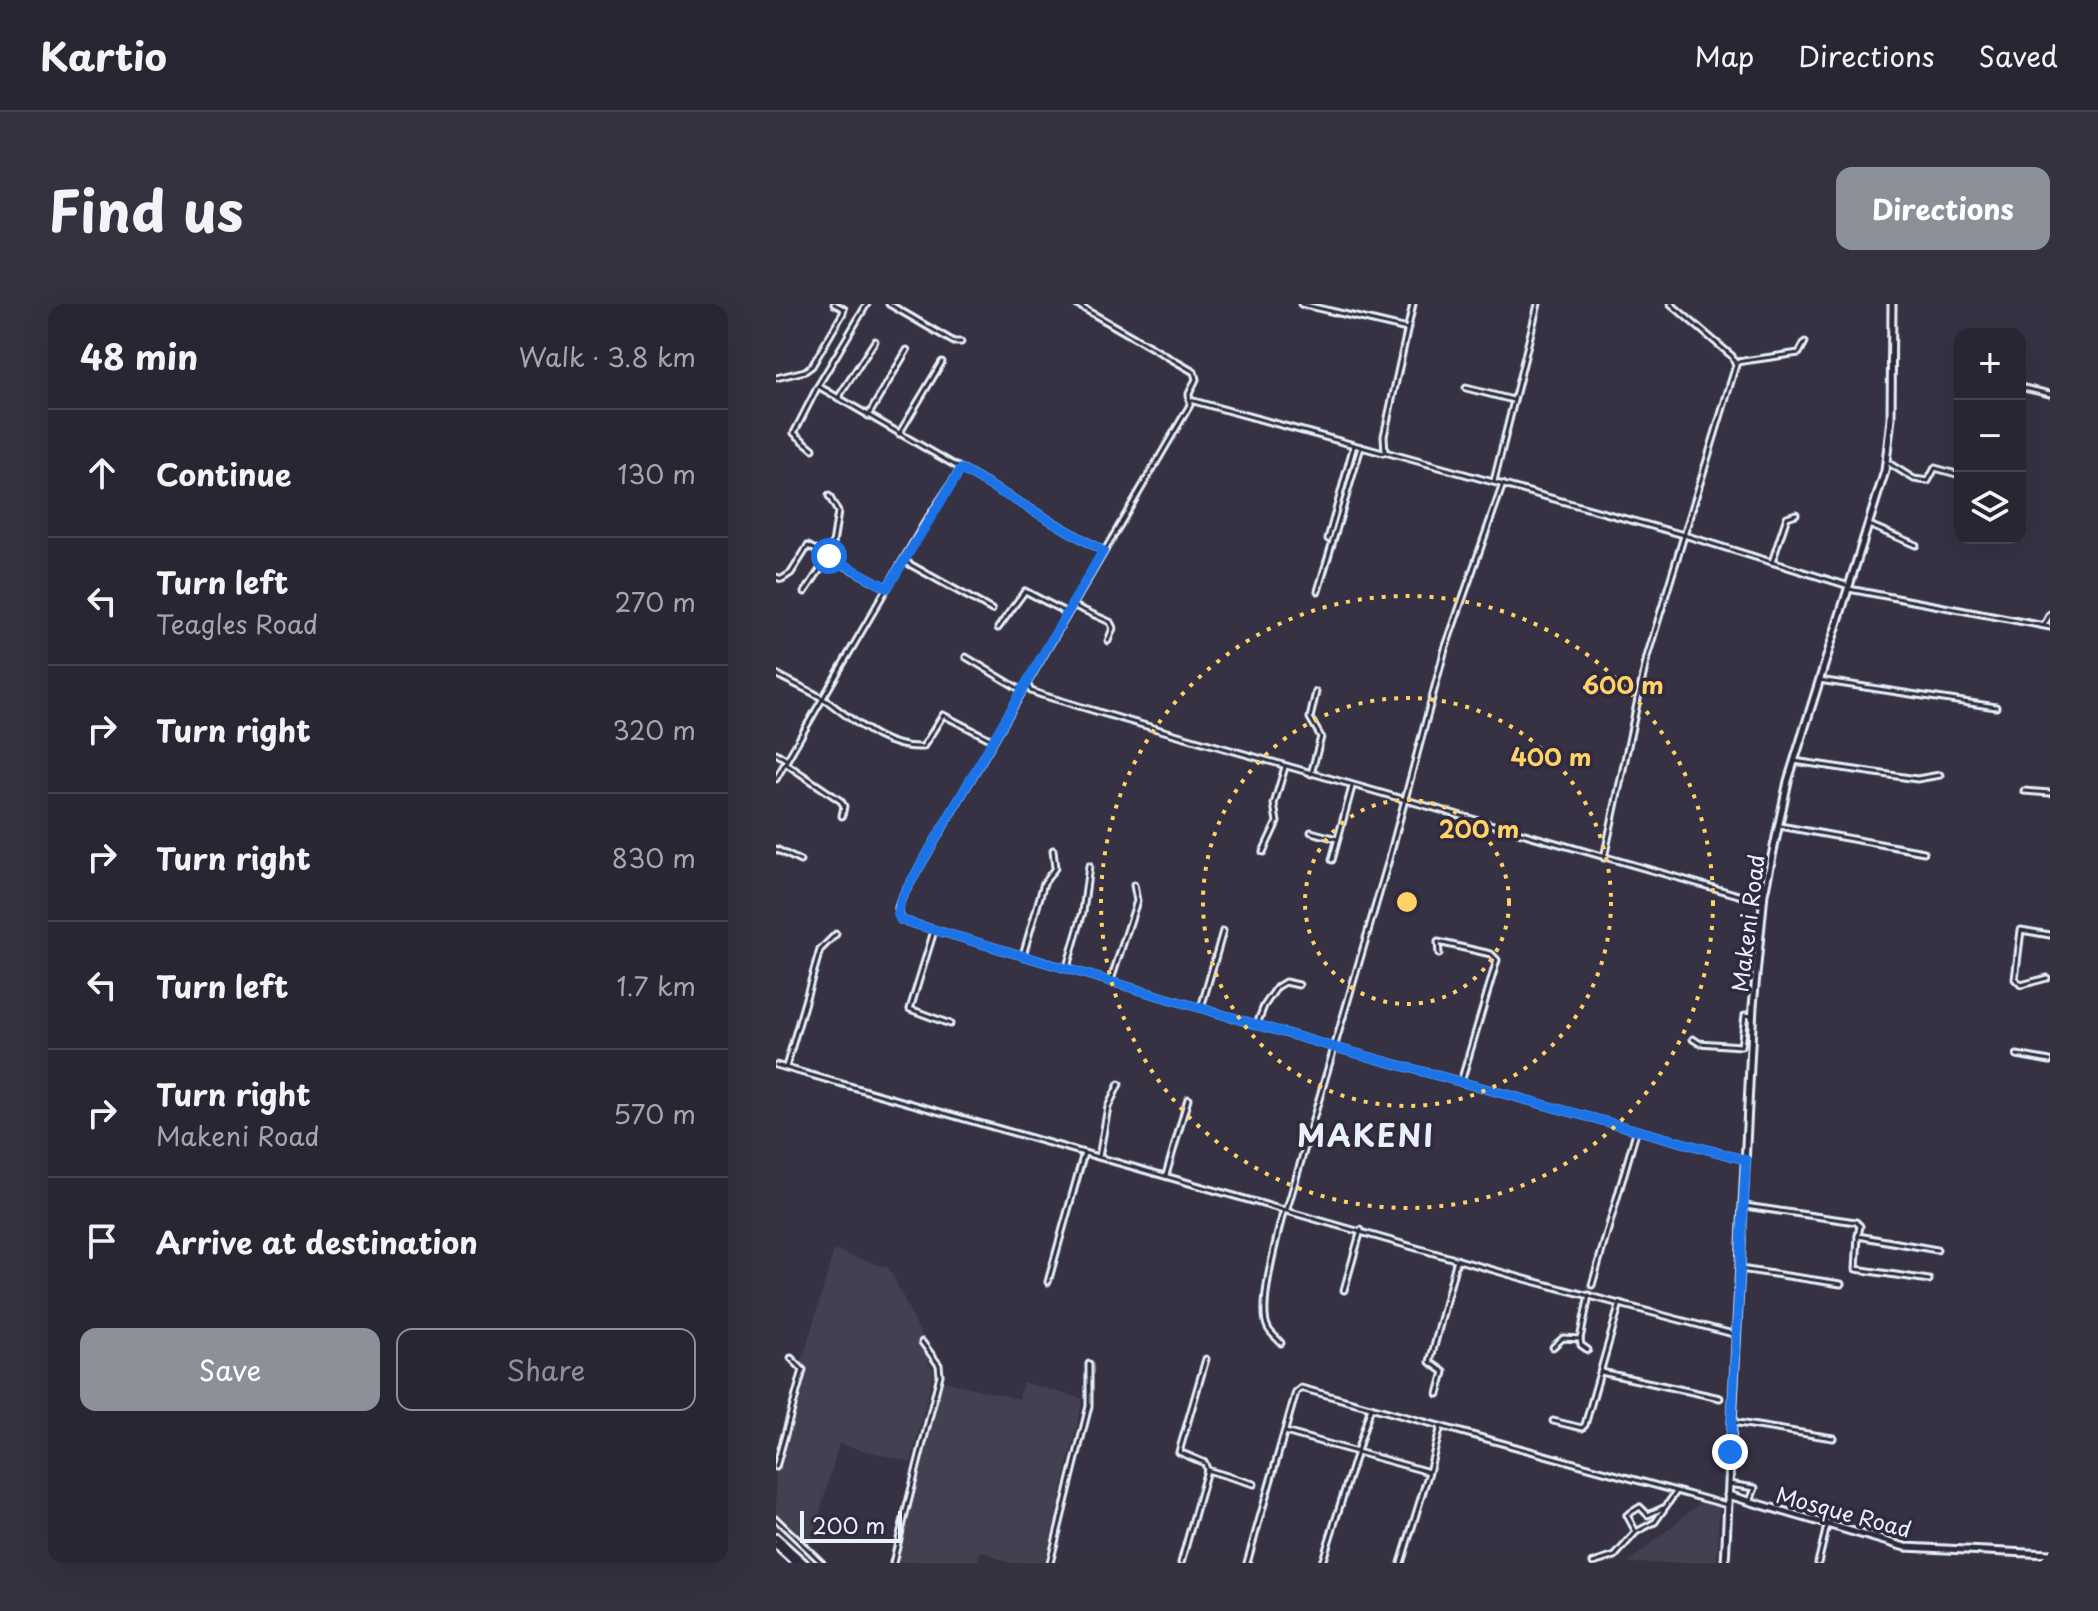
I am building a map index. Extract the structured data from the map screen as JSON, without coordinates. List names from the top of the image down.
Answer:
{
  "streets": {
    "main road": ["Makeni Road", "Mosque Road"]
  },
  "crossings": [
    ["Makeni Road", "Mosque Road"]
  ],
  "districts": ["MAKENI"],
  "scale_bar": "200 m",
  "page": {
    "header": "Kartio",
    "nav": ["Map", "Directions", "Saved"],
    "title": "Find us",
    "buttons": [
      "Directions",
      ["Save", "Share"]
    ],
    "heading": ["48 min", "Walk · 3.8 km"],
    "map_buttons": ["+", "−"],
    "list": [
      ["Continue", "130 m"],
      ["Turn left", "Teagles Road", "270 m"],
      ["Turn right", "320 m"],
      ["Turn right", "830 m"],
      ["Turn left", "1.7 km"],
      ["Turn right", "Makeni Road", "570 m"],
      "Arrive at destination"
    ],
    "scale": "200 m"
  },
  "rings": ["600 m", "400 m", "200 m"]
}
